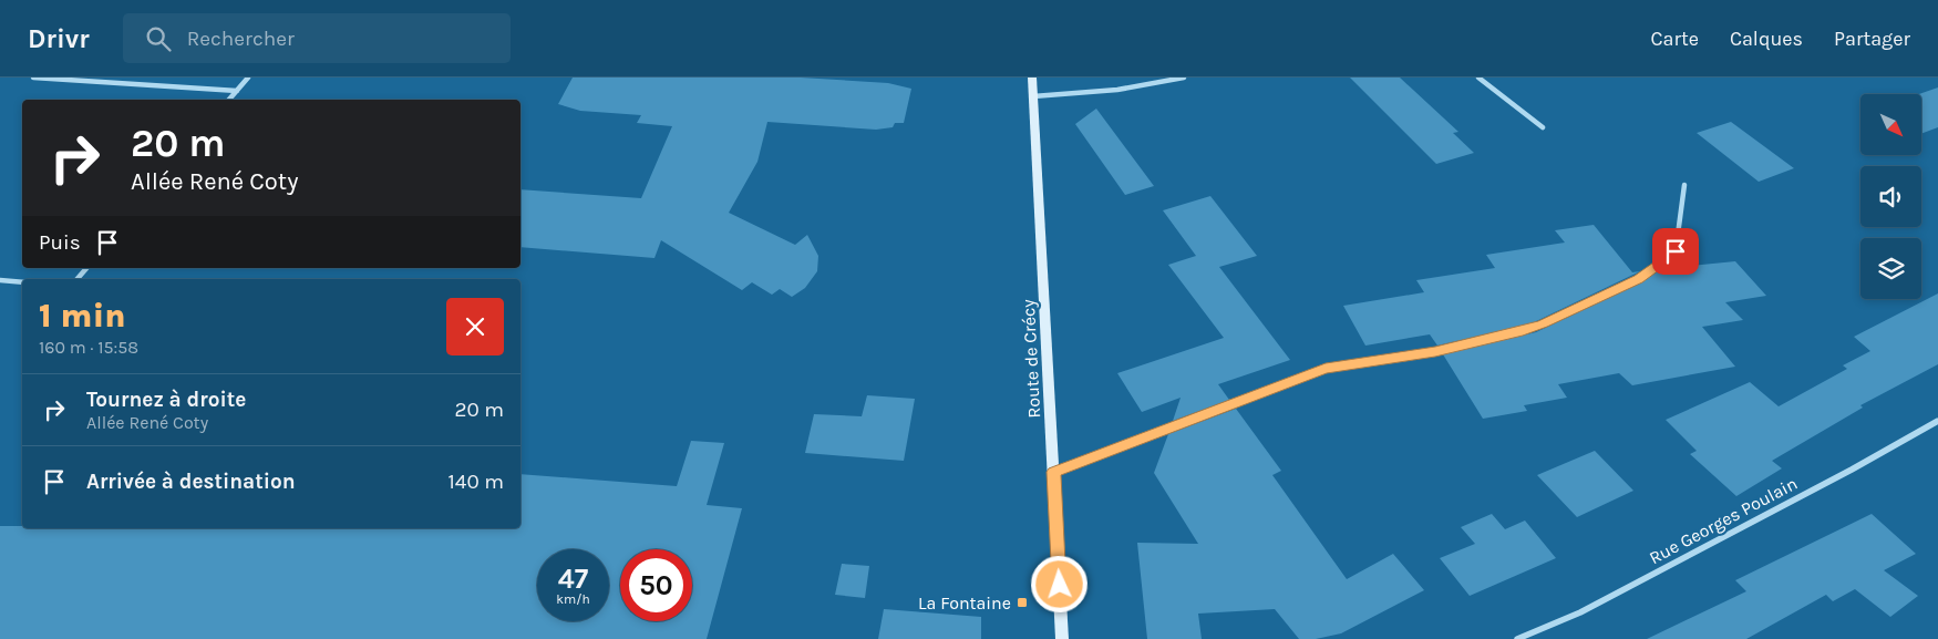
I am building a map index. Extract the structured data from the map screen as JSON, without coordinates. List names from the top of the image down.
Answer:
{
  "streets": {
    "main road": ["Route de Crécy"],
    "street": ["Rue Georges Poulain"]
  },
  "places": {
    "transit": ["La Fontaine"]
  },
  "north": "bottom right",
  "page": {
    "header": "Drivr",
    "search": "Rechercher",
    "nav": ["Carte", "Calques", "Partager"],
    "turn": ["20 m", "Allée René Coty"],
    "then": "Puis",
    "heading": ["1 min", "160 m · 15:58"],
    "list": [
      {
        "name": "Tournez à droite",
        "note": "Allée René Coty",
        "value": "20 m"
      },
      {
        "name": "Arrivée à destination",
        "value": "140 m"
      }
    ],
    "speed": "47 km/h",
    "limit": "50"
  }
}
